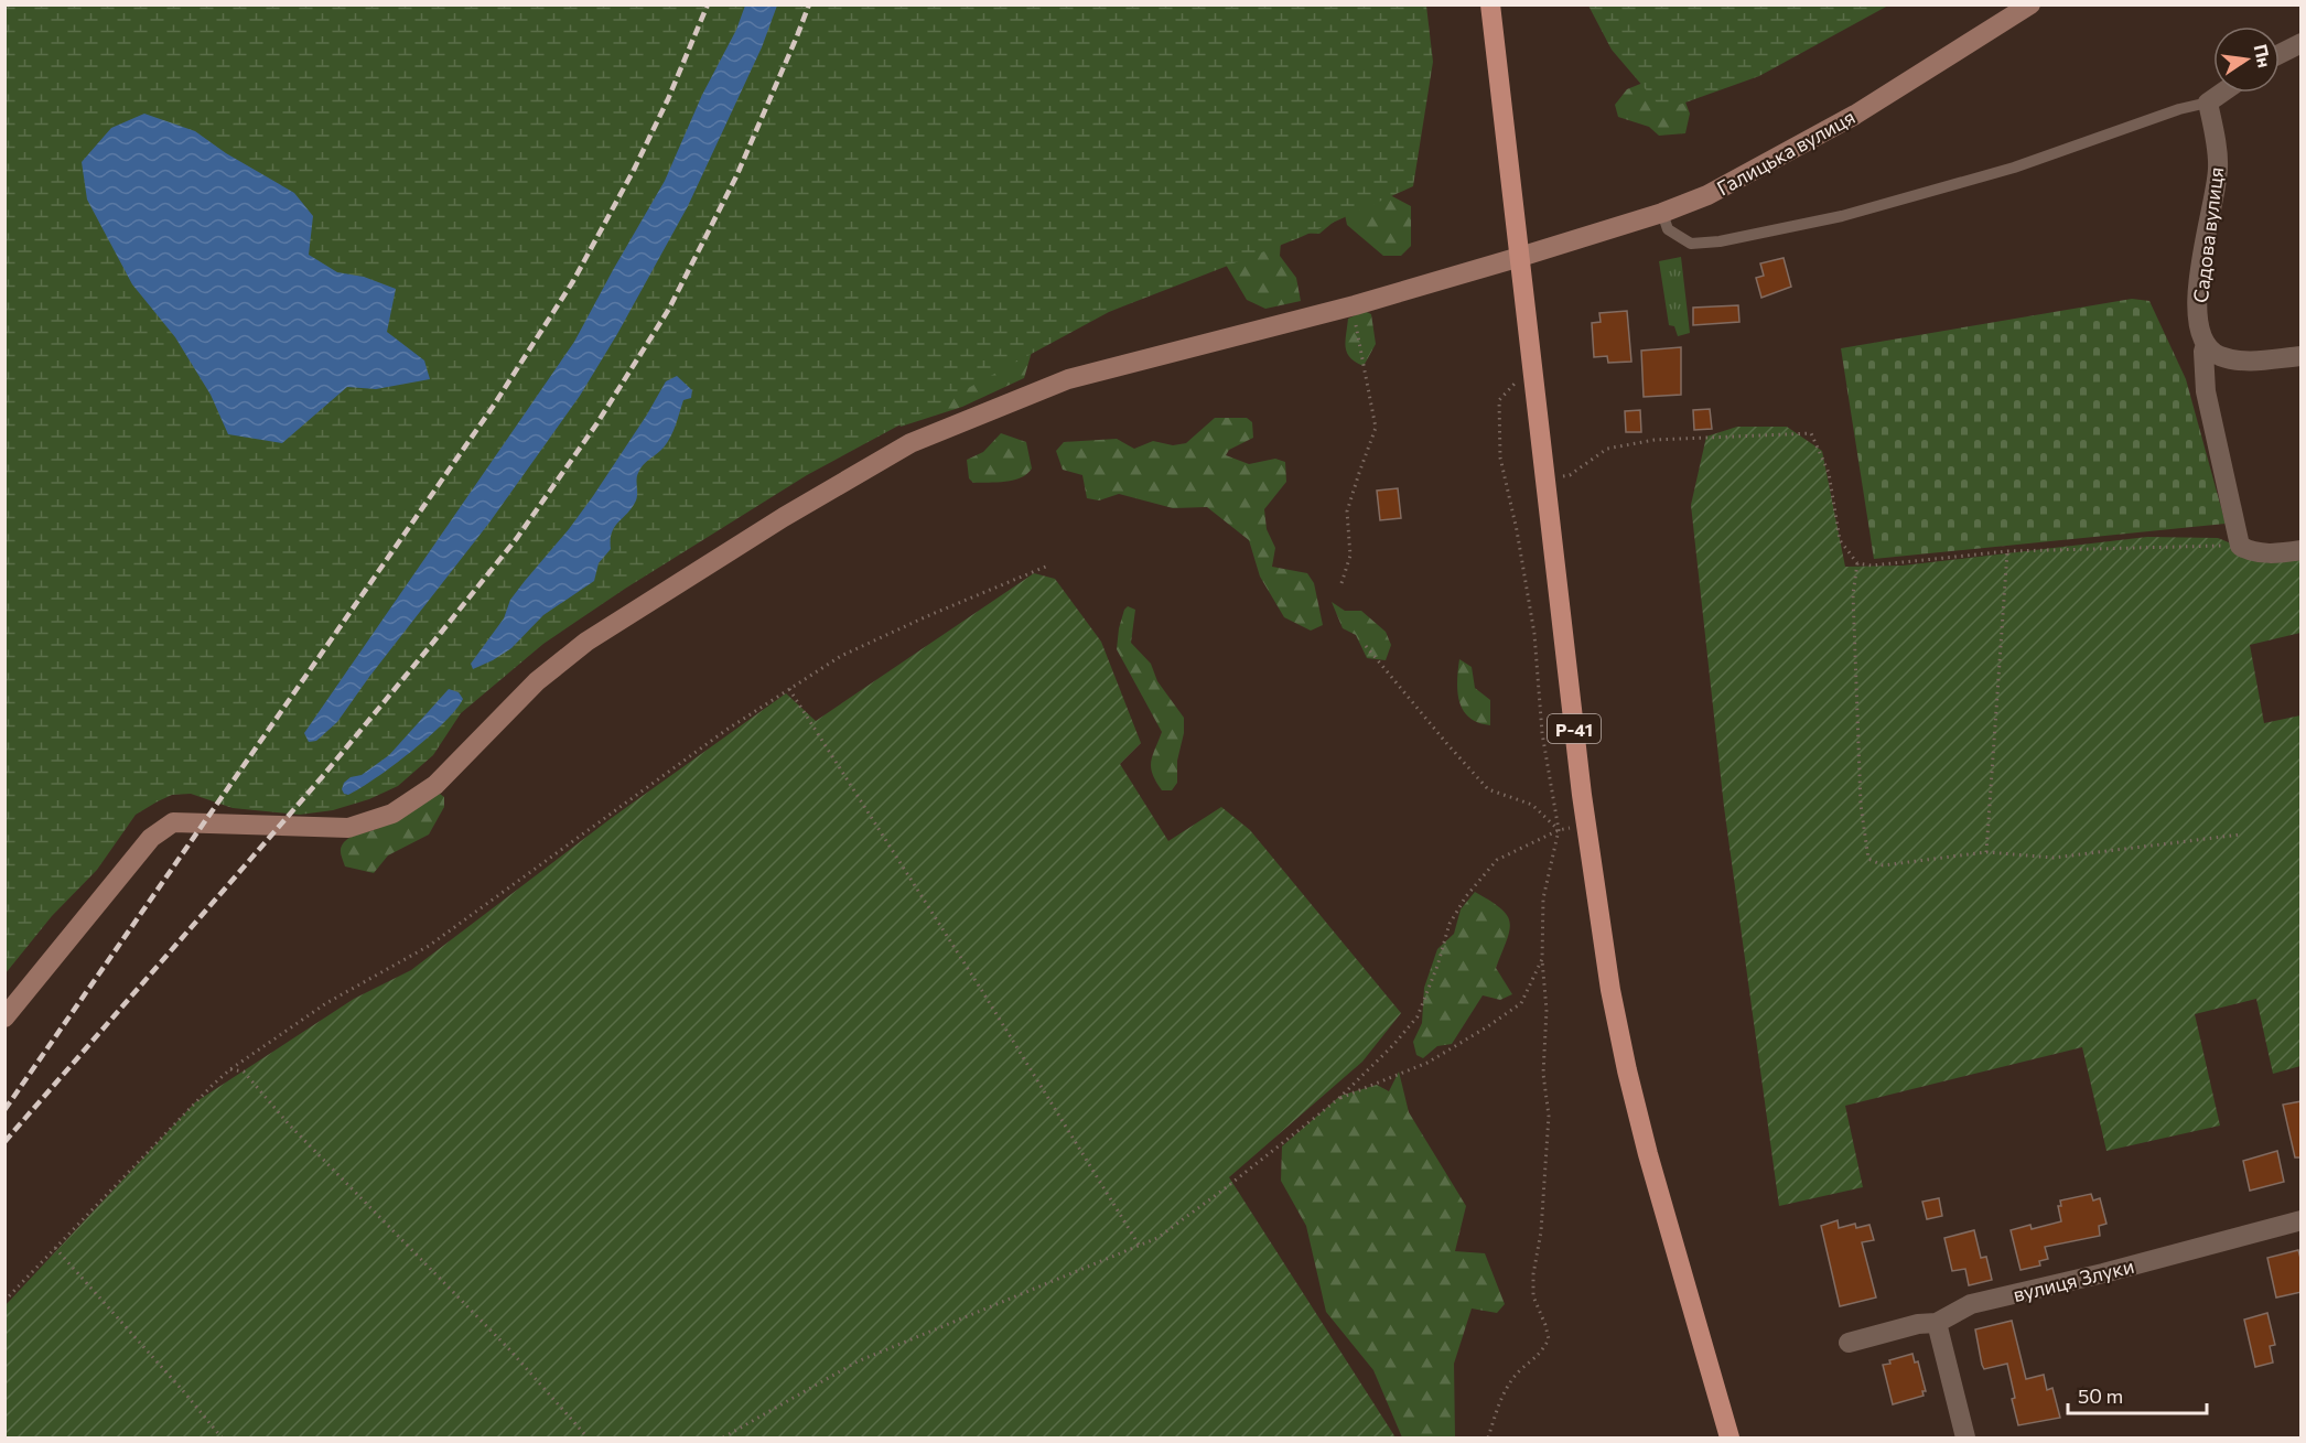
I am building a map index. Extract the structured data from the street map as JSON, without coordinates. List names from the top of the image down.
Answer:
{
  "streets": {
    "main road": ["Р-41"],
    "street": ["Галицька вулиця", "Садова вулиця", "вулиця Злуки"]
  },
  "crossings": [
    ["Галицька вулиця", "Р-41"]
  ],
  "scale_bar": "50 m",
  "north": "right"
}
